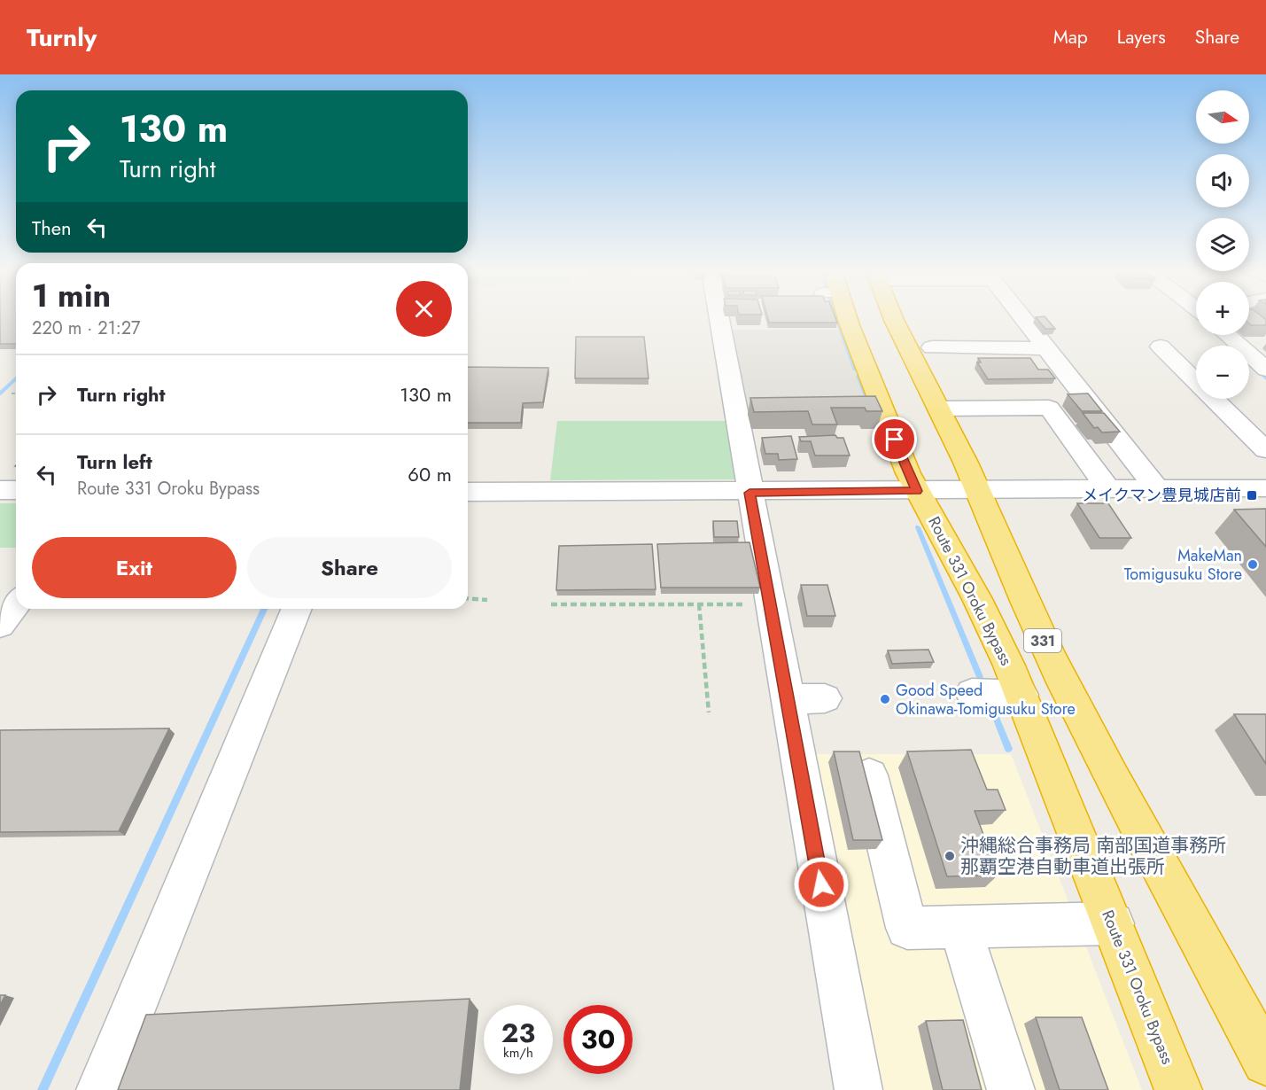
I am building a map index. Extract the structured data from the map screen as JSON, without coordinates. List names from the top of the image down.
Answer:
{
  "streets": {
    "highway": ["Route 331 Oroku Bypass", "331"]
  },
  "places": {
    "transit": ["メイクマン豊見城店前"],
    "other": ["MakeMan Tomigusuku Store", "Good Speed Okinawa-Tomigusuku Store", "沖縄総合事務局 南部国道事務所 那覇空港自動車道出張所"]
  },
  "north": "right",
  "page": {
    "header": "Turnly",
    "nav": ["Map", "Layers", "Share"],
    "map_buttons": ["+", "−"],
    "turn": ["130 m", "Turn right"],
    "then": "Then",
    "heading": ["1 min", "220 m · 21:27"],
    "list": [
      {
        "name": "Turn right",
        "value": "130 m"
      },
      {
        "name": "Turn left",
        "note": "Route 331 Oroku Bypass",
        "value": "60 m"
      }
    ],
    "buttons": ["Exit", "Share"],
    "speed": "23 km/h",
    "limit": "30"
  }
}
